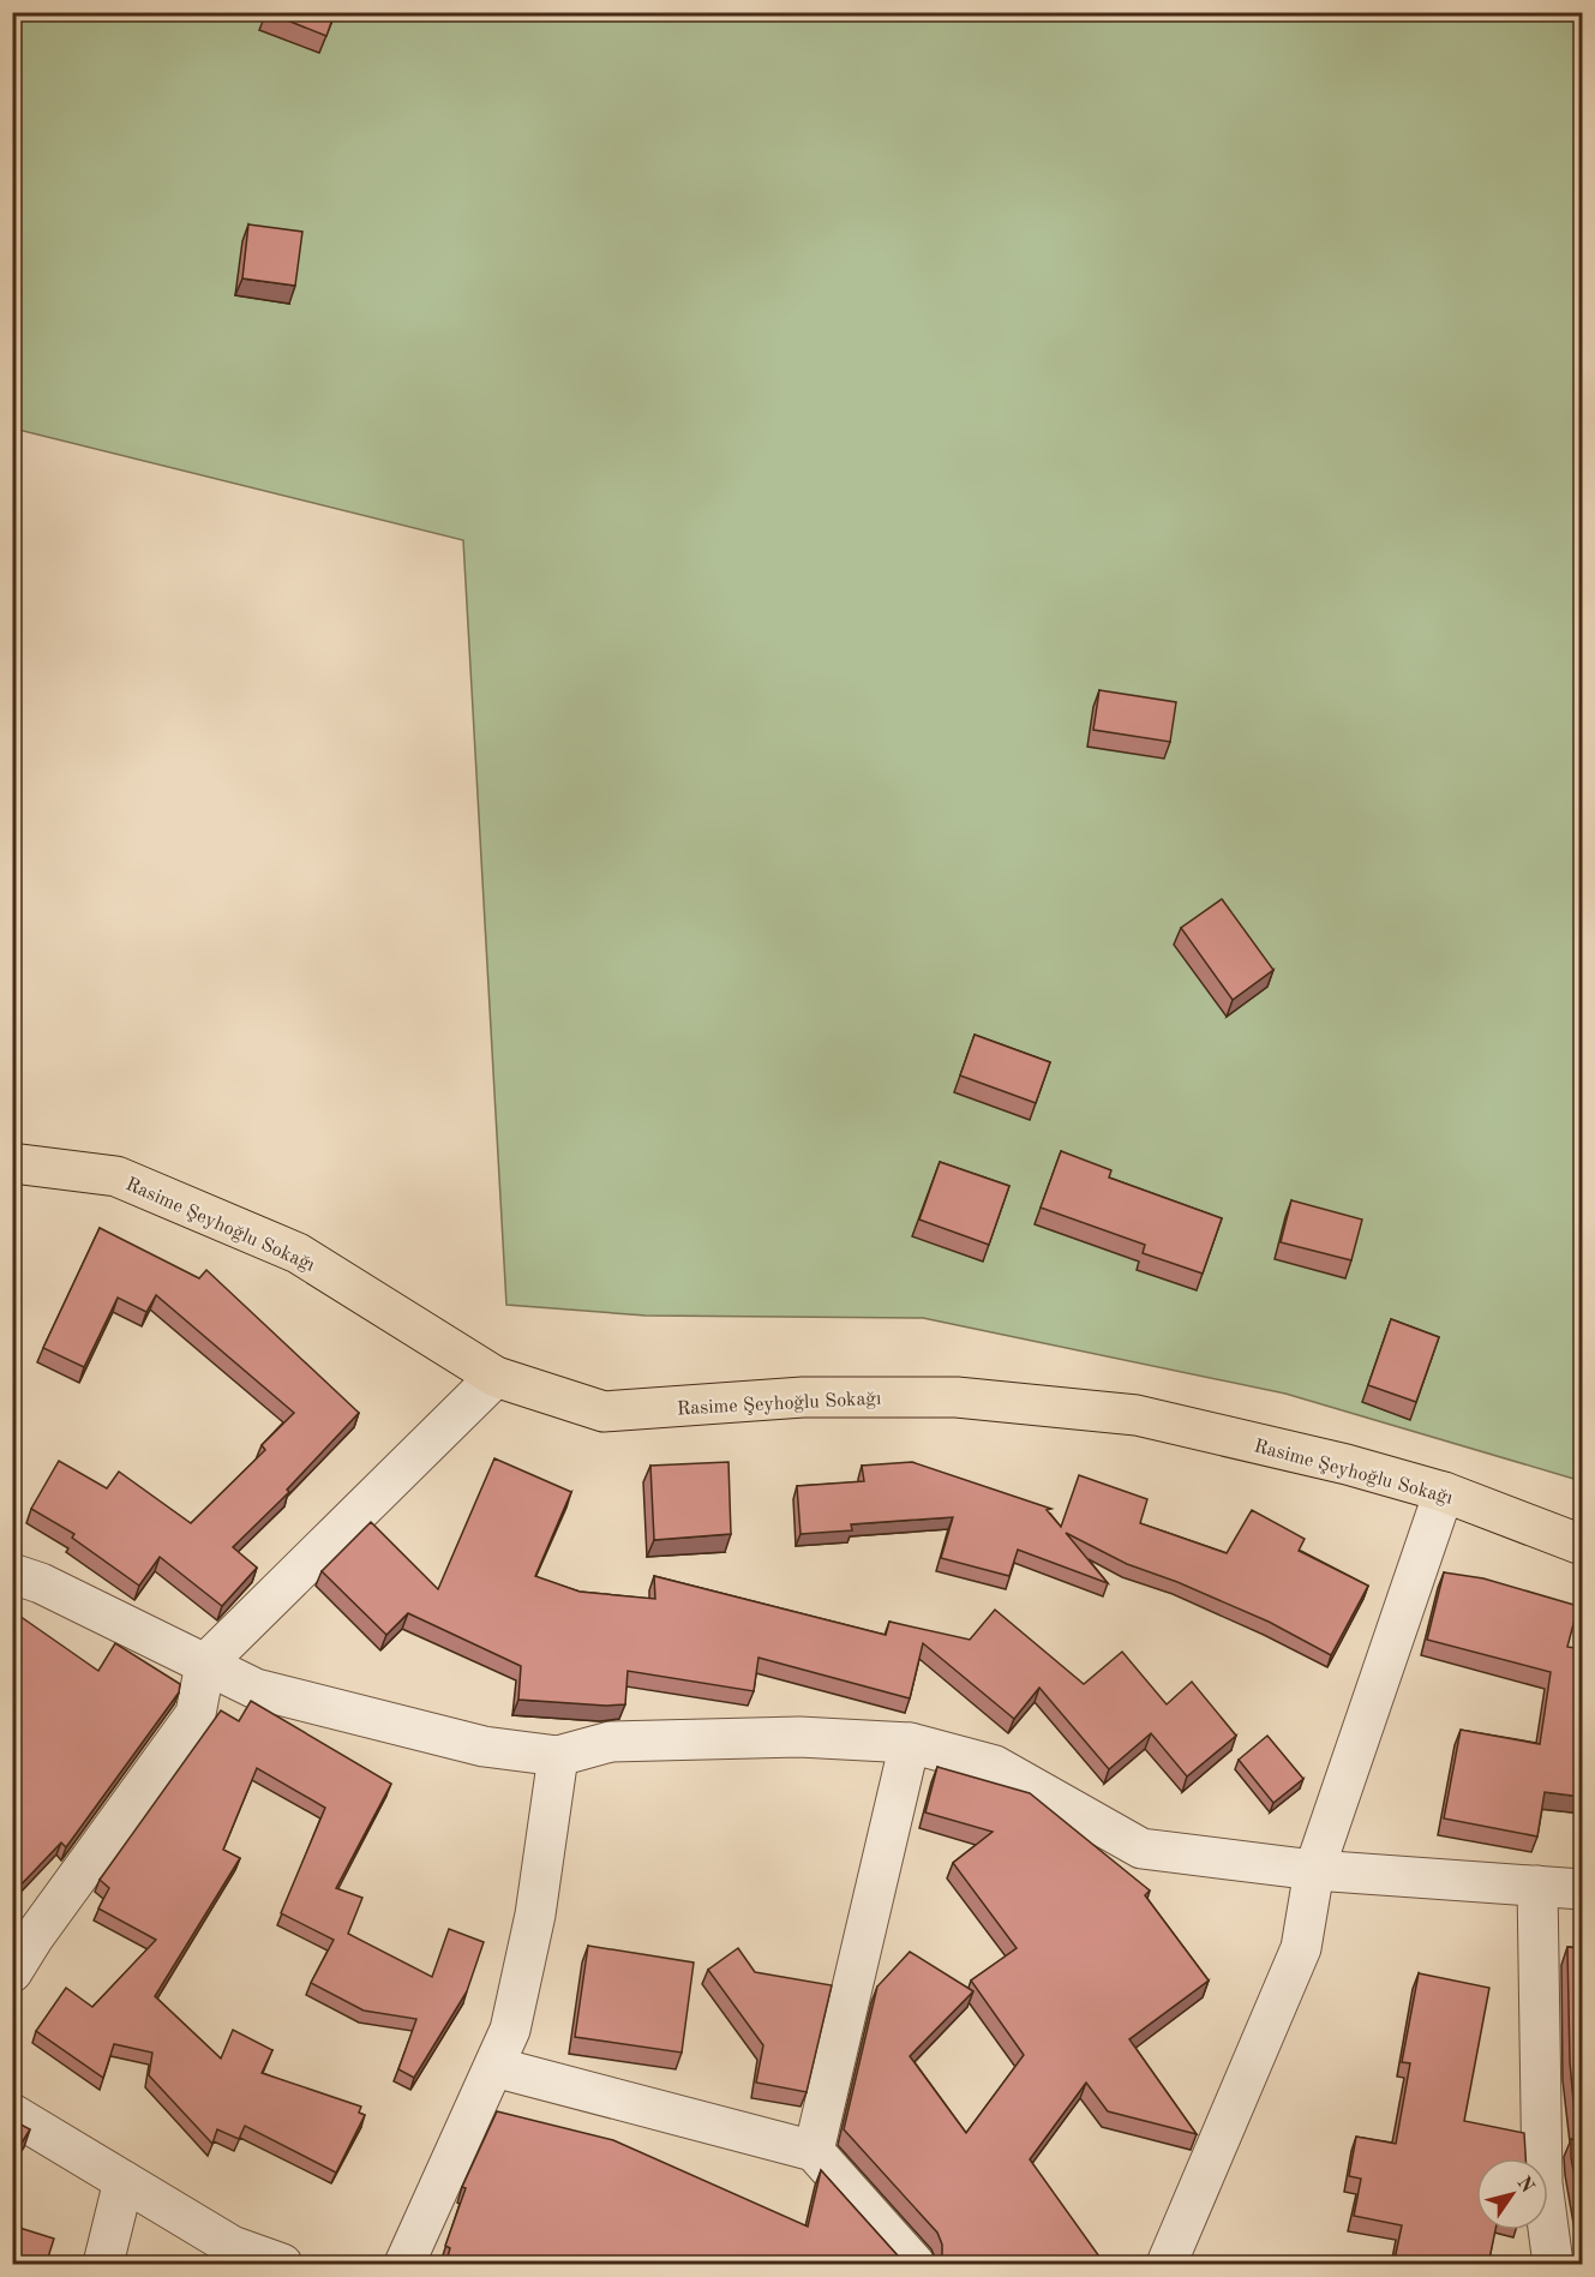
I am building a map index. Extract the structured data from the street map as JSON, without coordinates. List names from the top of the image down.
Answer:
{
  "streets": {
    "main road": ["Rasime Şeyhoğlu Sokağı"]
  },
  "north": "top right"
}
